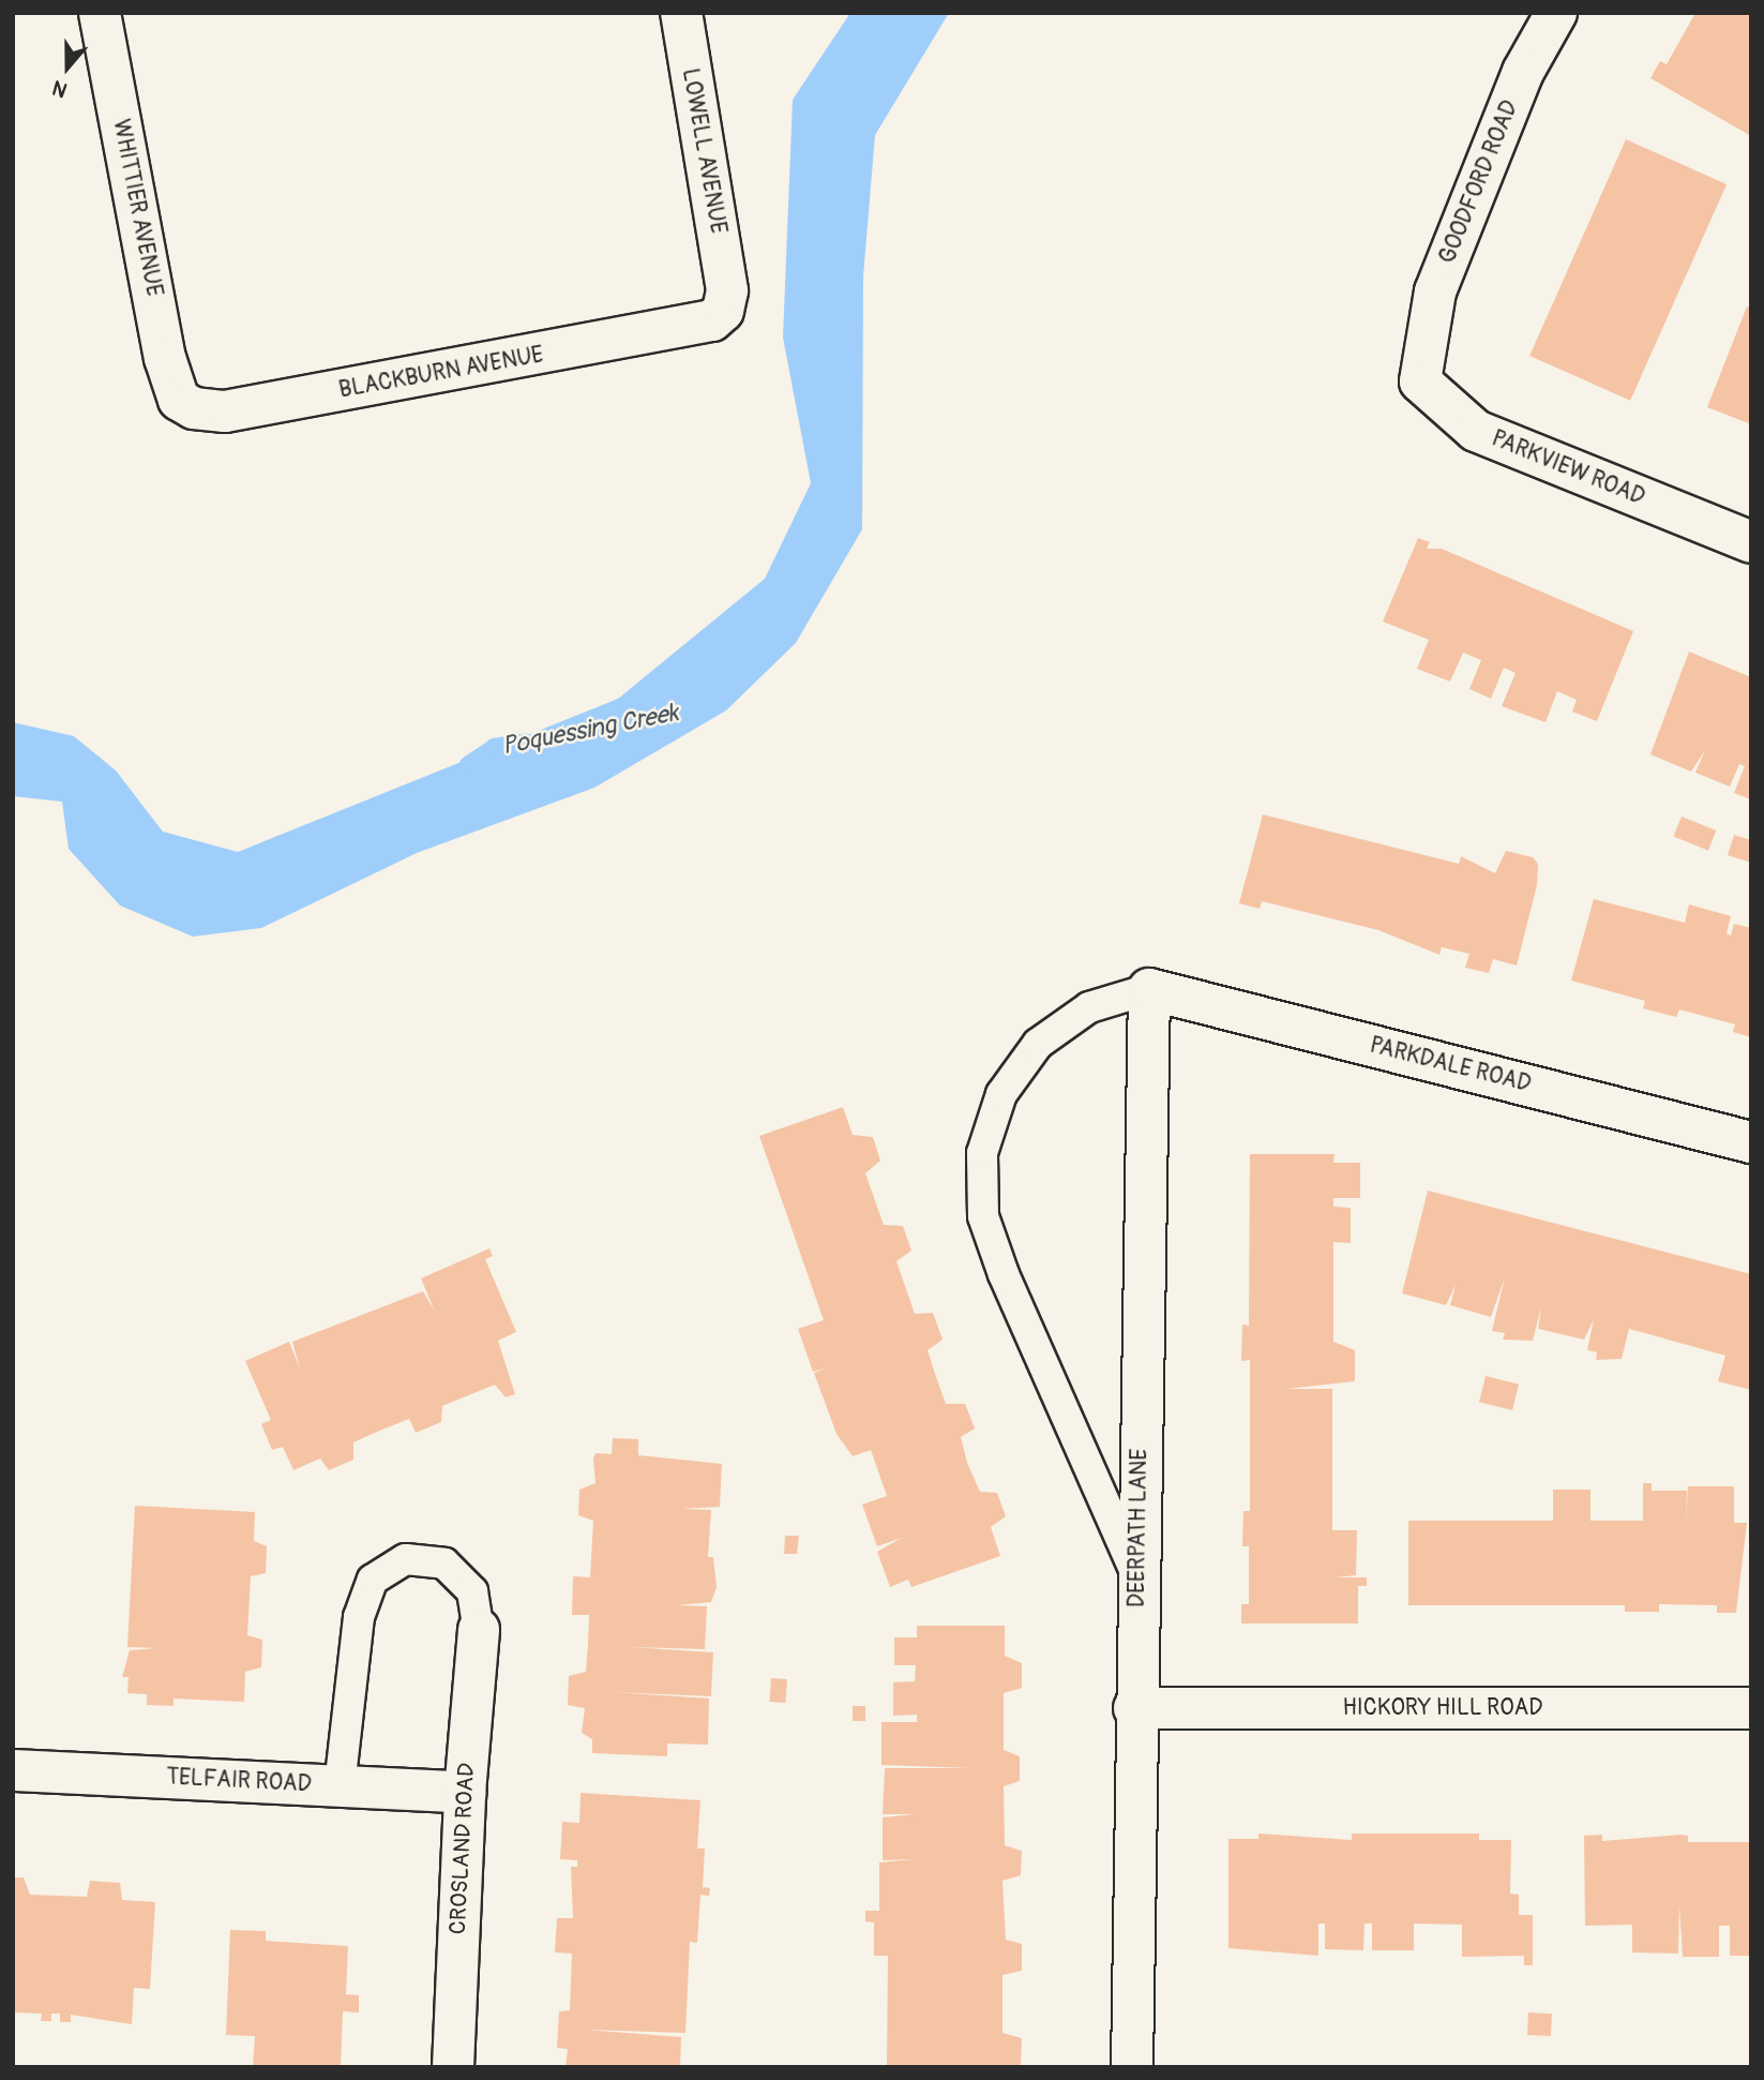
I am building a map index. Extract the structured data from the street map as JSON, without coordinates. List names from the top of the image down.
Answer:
{
  "streets": {
    "street": [
      "LOWELL AVENUE",
      "GOODFORD ROAD",
      "WHITTIER AVENUE",
      "BLACKBURN AVENUE",
      "PARKVIEW ROAD",
      "PARKDALE ROAD",
      "DEERPATH LANE",
      "HICKORY HILL ROAD",
      "TELFAIR ROAD",
      "CROSLAND ROAD"
    ]
  },
  "crossings": [
    ["LOWELL AVENUE", "BLACKBURN AVENUE"],
    ["GOODFORD ROAD", "PARKVIEW ROAD"],
    ["WHITTIER AVENUE", "BLACKBURN AVENUE"],
    ["PARKDALE ROAD", "DEERPATH LANE"],
    ["DEERPATH LANE", "HICKORY HILL ROAD"],
    ["TELFAIR ROAD", "CROSLAND ROAD"]
  ],
  "water": ["Poquessing Creek"],
  "north": "bottom"
}
